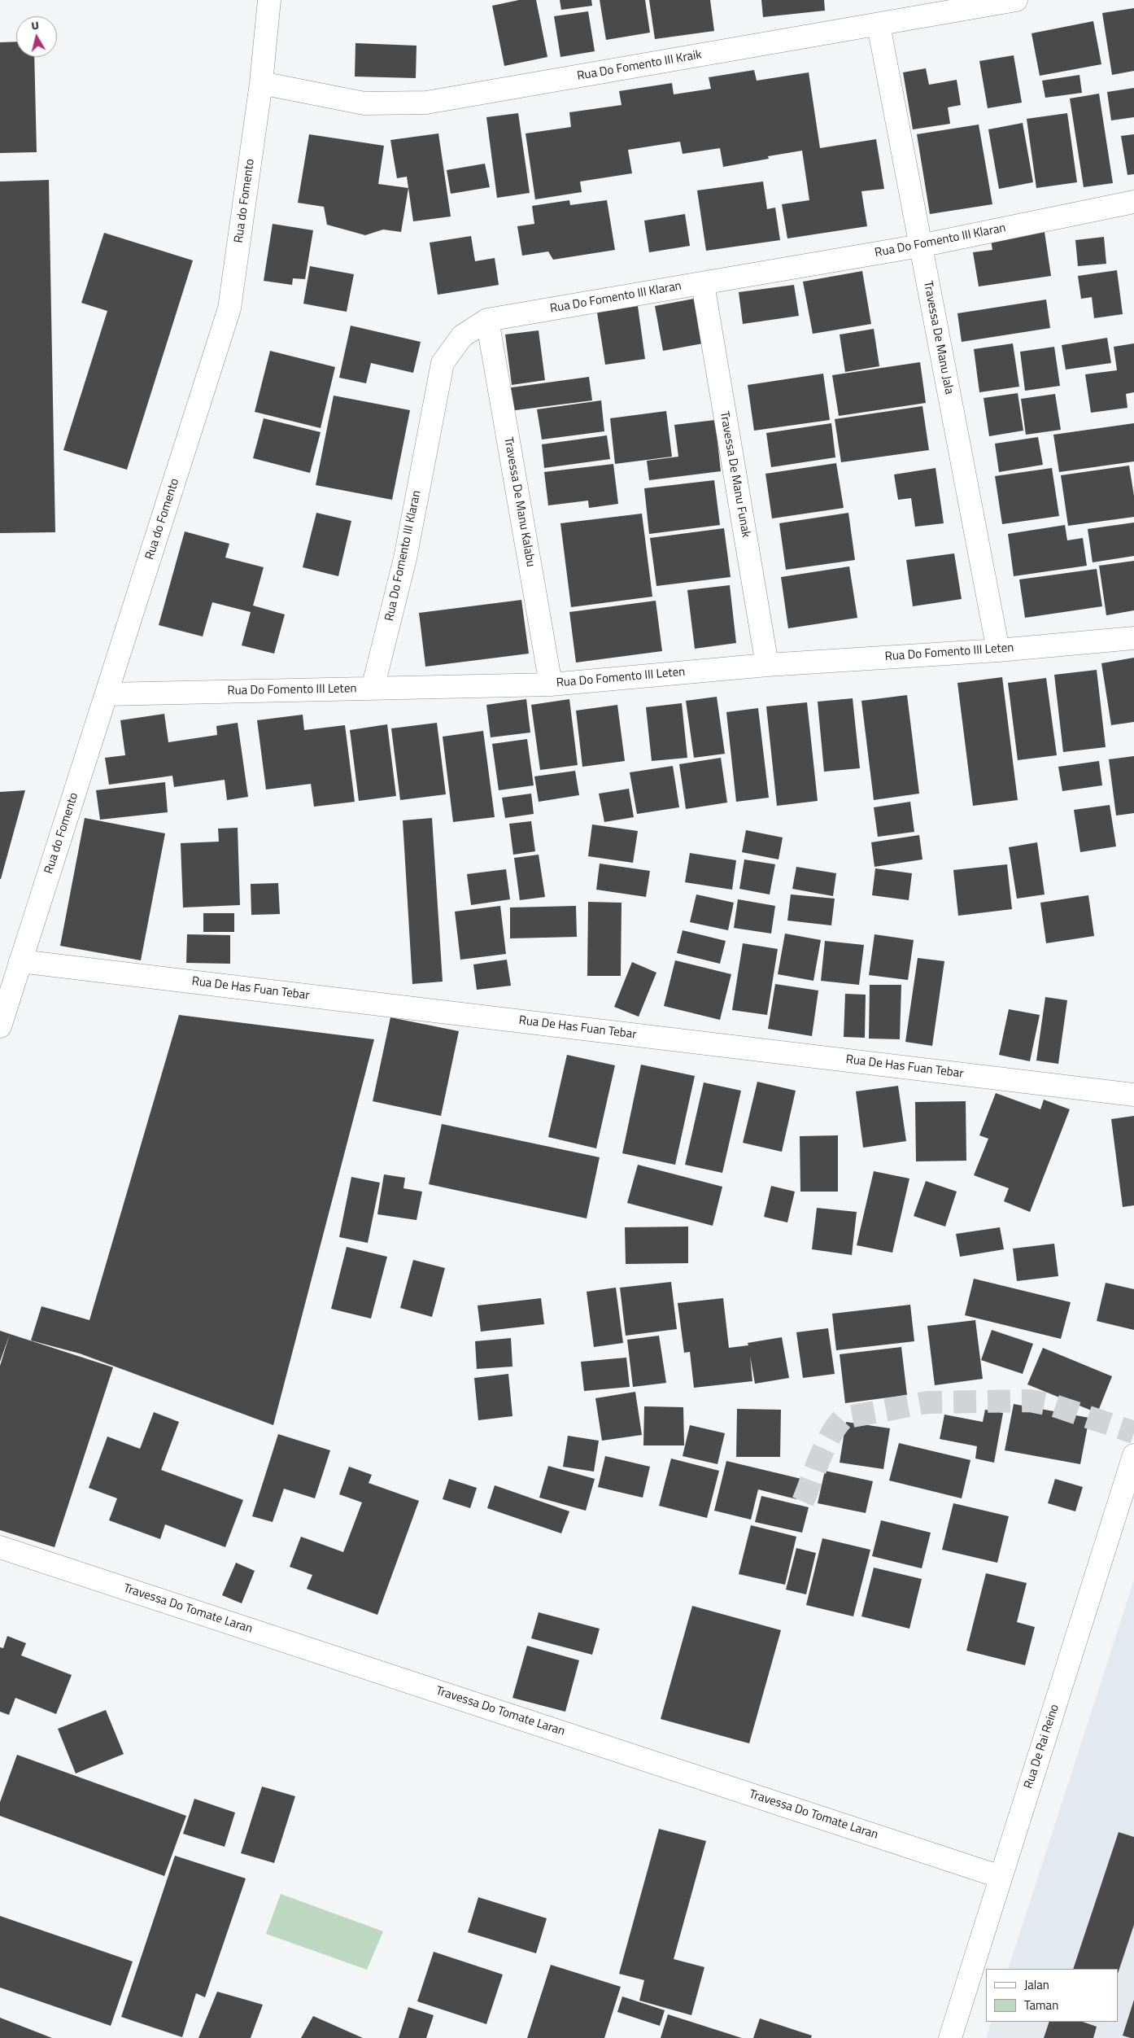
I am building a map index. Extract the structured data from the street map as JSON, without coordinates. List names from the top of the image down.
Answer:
{
  "streets": {
    "street": [
      "Rua Do Fomento III Kraik",
      "Rua do Fomento",
      "Rua Do Fomento III Klaran",
      "Travessa De Manu Jala",
      "Travessa De Manu Funak",
      "Travessa De Manu Kalabu",
      "Rua Do Fomento III Leten",
      "Rua De Has Fuan Tebar",
      "Travessa Do Tomate Laran",
      "Rua De Rai Reino"
    ]
  },
  "crossings": [
    ["Rua Do Fomento III Kraik", "Rua do Fomento"],
    ["Rua Do Fomento III Kraik", "Travessa De Manu Jala"],
    ["Rua do Fomento", "Rua Do Fomento III Leten"],
    ["Rua do Fomento", "Rua De Has Fuan Tebar"],
    ["Rua Do Fomento III Klaran", "Travessa De Manu Jala"],
    ["Rua Do Fomento III Klaran", "Travessa De Manu Funak"],
    ["Rua Do Fomento III Klaran", "Travessa De Manu Kalabu"],
    ["Rua Do Fomento III Klaran", "Rua Do Fomento III Leten"],
    ["Travessa De Manu Jala", "Rua Do Fomento III Leten"],
    ["Travessa De Manu Funak", "Rua Do Fomento III Leten"],
    ["Travessa De Manu Kalabu", "Rua Do Fomento III Leten"],
    ["Travessa Do Tomate Laran", "Rua De Rai Reino"]
  ],
  "legend": ["Jalan", "Taman"],
  "north": "top"
}
